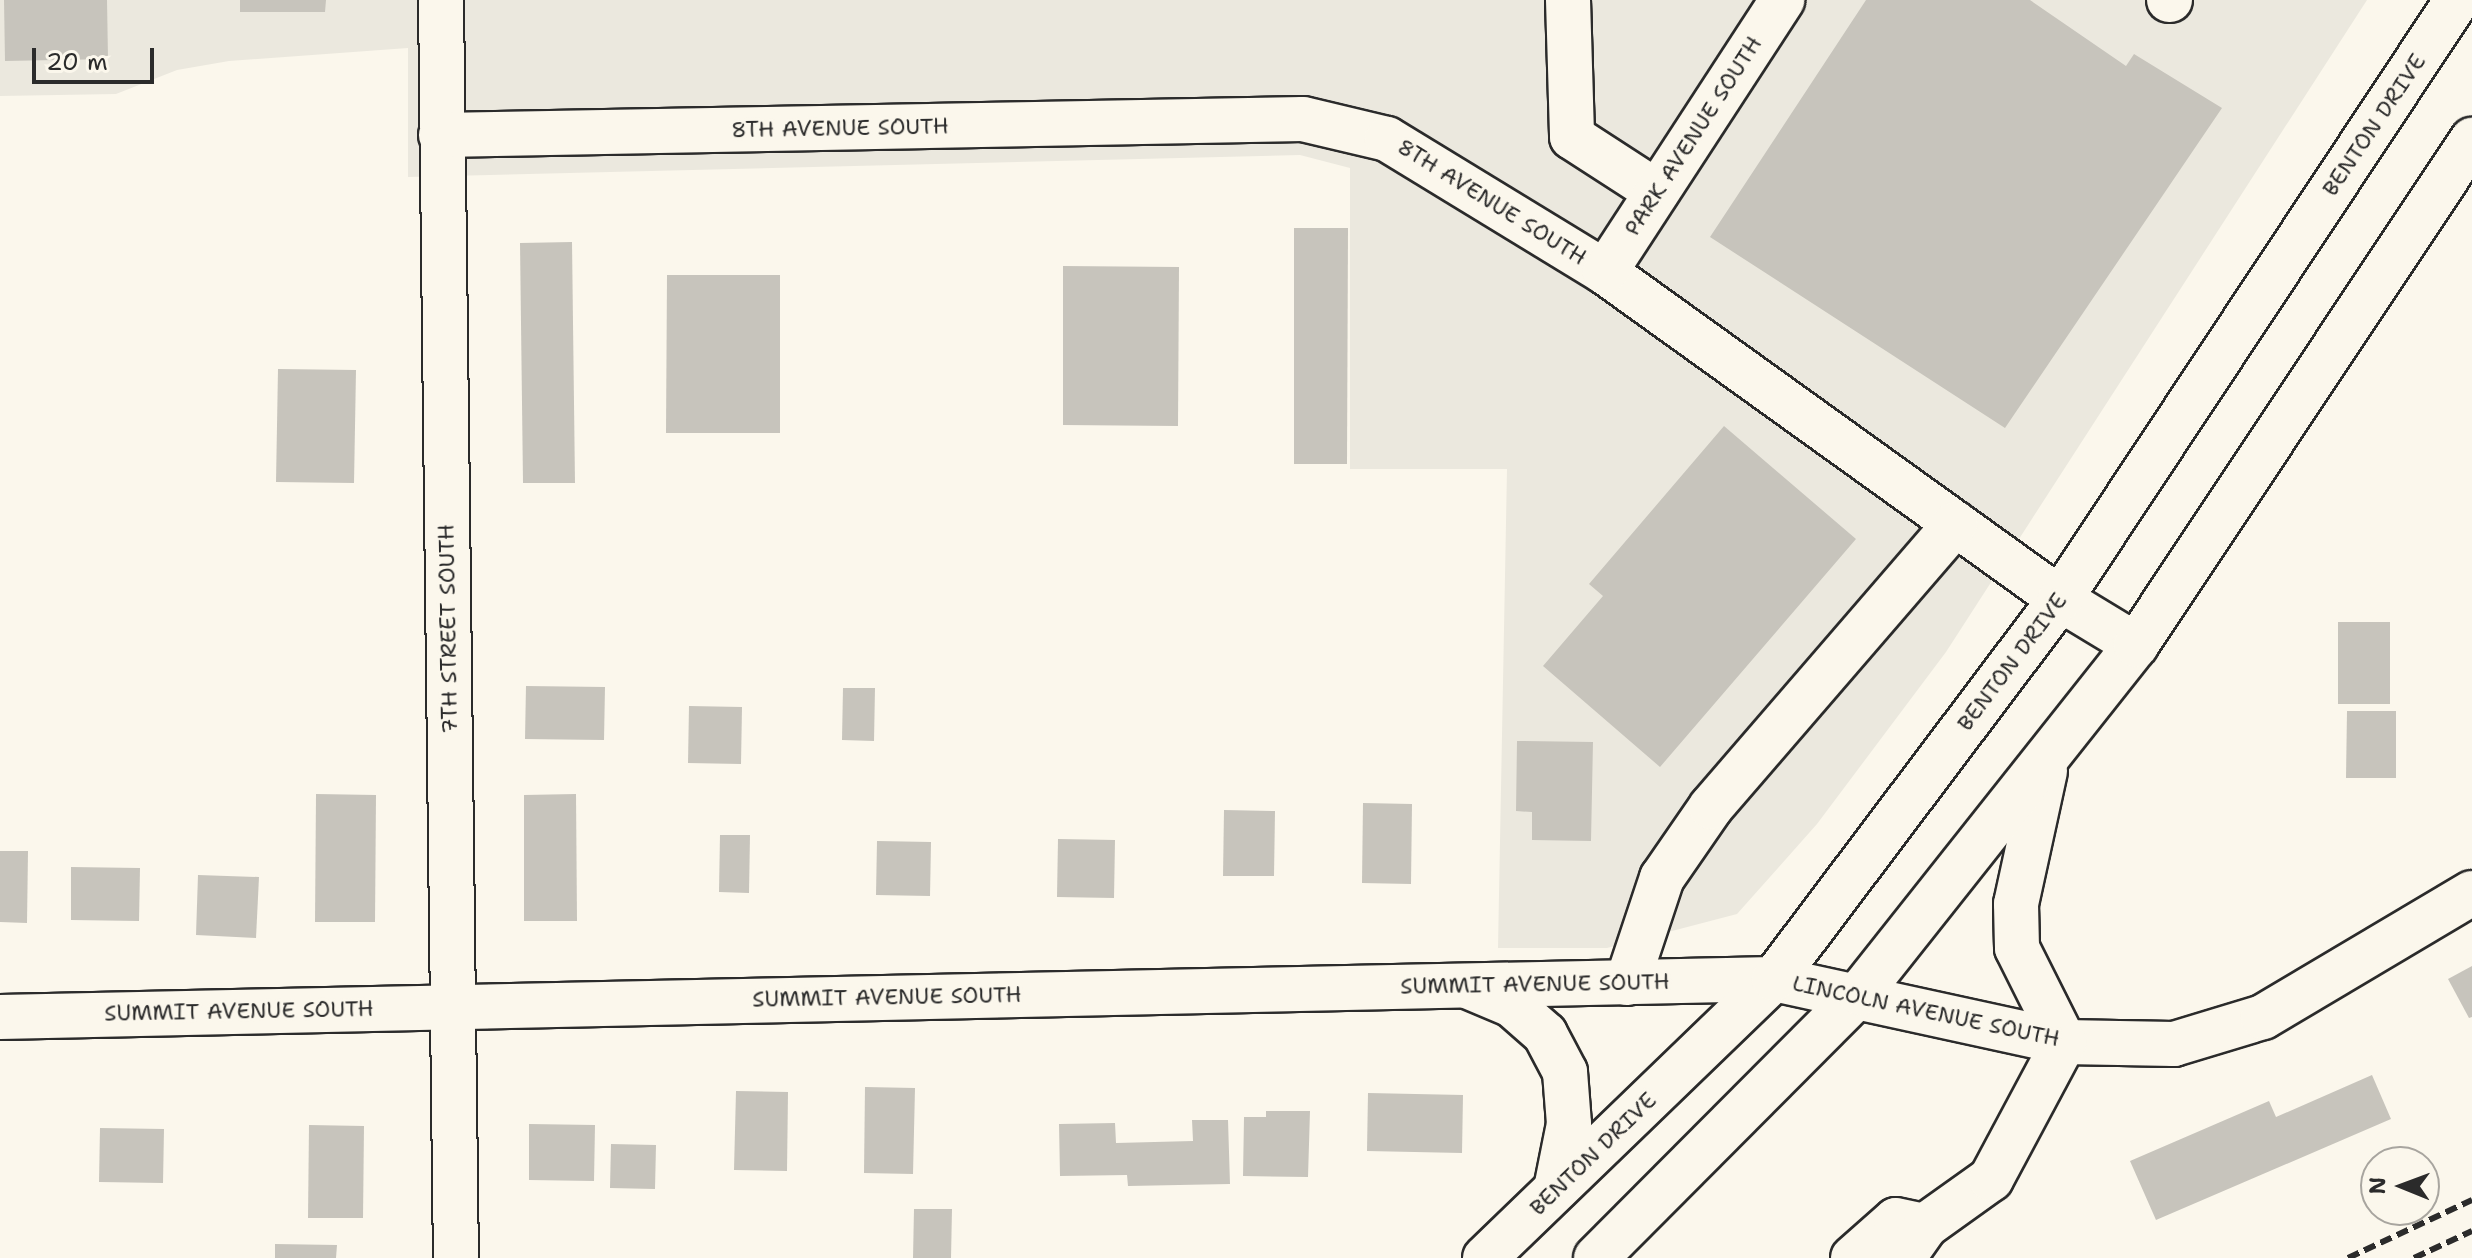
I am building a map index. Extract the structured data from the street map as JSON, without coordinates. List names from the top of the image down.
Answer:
{
  "streets": {
    "street": [
      "BENTON DRIVE",
      "8TH AVENUE SOUTH",
      "PARK AVENUE SOUTH",
      "7TH STREET SOUTH",
      "SUMMIT AVENUE SOUTH",
      "LINCOLN AVENUE SOUTH"
    ]
  },
  "crossings": [
    ["BENTON DRIVE", "8TH AVENUE SOUTH"],
    ["BENTON DRIVE", "SUMMIT AVENUE SOUTH"],
    ["BENTON DRIVE", "LINCOLN AVENUE SOUTH"],
    ["8TH AVENUE SOUTH", "PARK AVENUE SOUTH"],
    ["8TH AVENUE SOUTH", "7TH STREET SOUTH"],
    ["7TH STREET SOUTH", "SUMMIT AVENUE SOUTH"],
    ["SUMMIT AVENUE SOUTH", "LINCOLN AVENUE SOUTH"]
  ],
  "scale_bar": "20 m",
  "north": "left"
}
